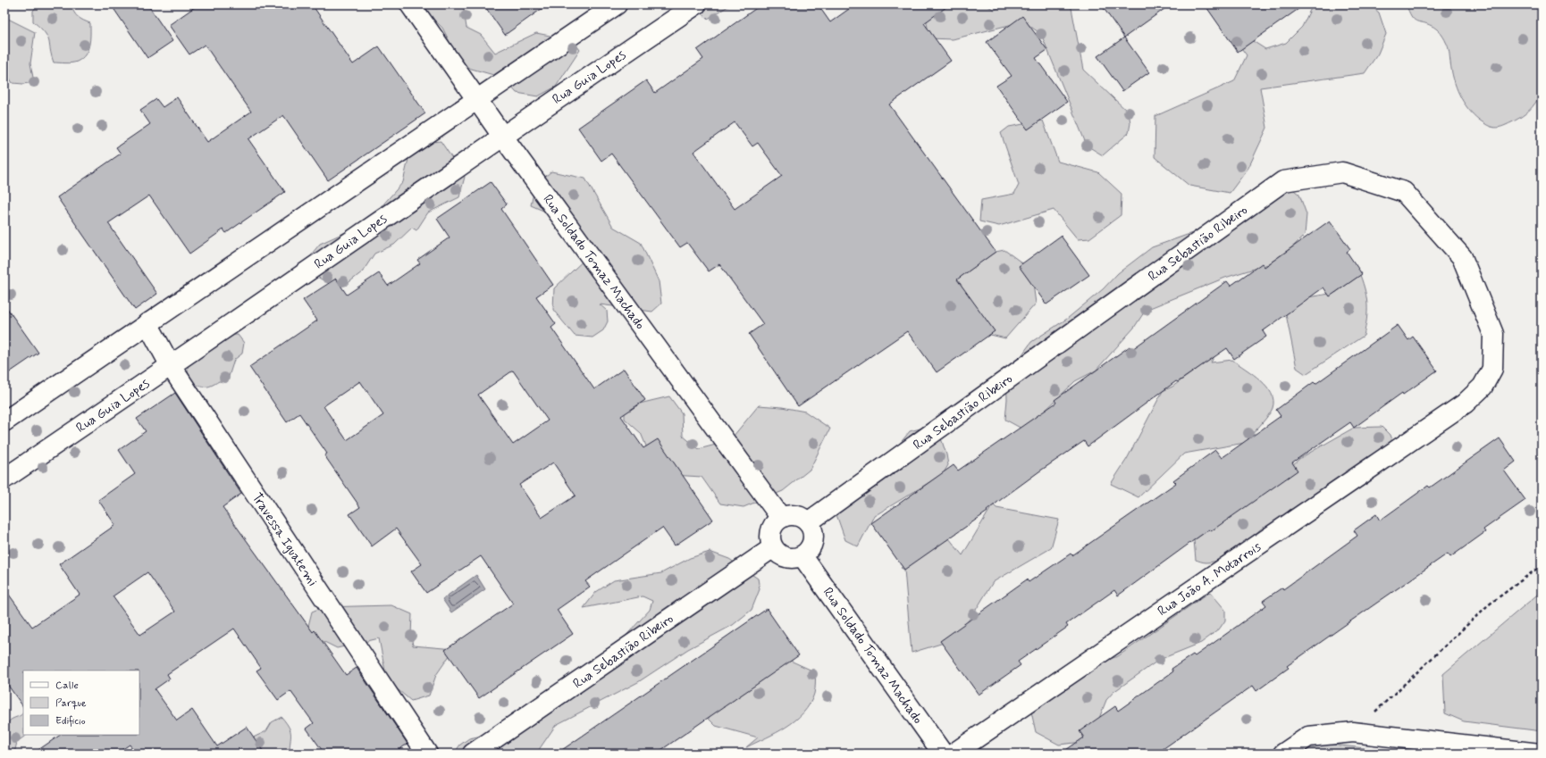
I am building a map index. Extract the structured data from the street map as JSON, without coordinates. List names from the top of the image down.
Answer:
{
  "streets": {
    "street": [
      "Rua Guia Lopes",
      "Rua Sebastião Ribeiro",
      "Rua Soldado Tomaz Machado",
      "Travessa Iguatemi",
      "Rua João A. Motarrois"
    ]
  },
  "crossings": [
    ["Rua Guia Lopes", "Rua Soldado Tomaz Machado"],
    ["Rua Guia Lopes", "Travessa Iguatemi"],
    ["Rua Sebastião Ribeiro", "Rua Soldado Tomaz Machado"],
    ["Rua Sebastião Ribeiro", "Rua João A. Motarrois"]
  ],
  "legend": ["Calle", "Parque", "Edificio"]
}
